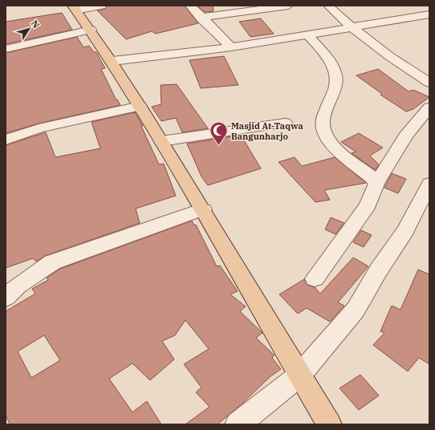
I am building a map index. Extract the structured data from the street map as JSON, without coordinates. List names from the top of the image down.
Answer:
{
  "places": {
    "mosque": ["Masjid At-Taqwa Bangunharjo"]
  },
  "north": "top right"
}
